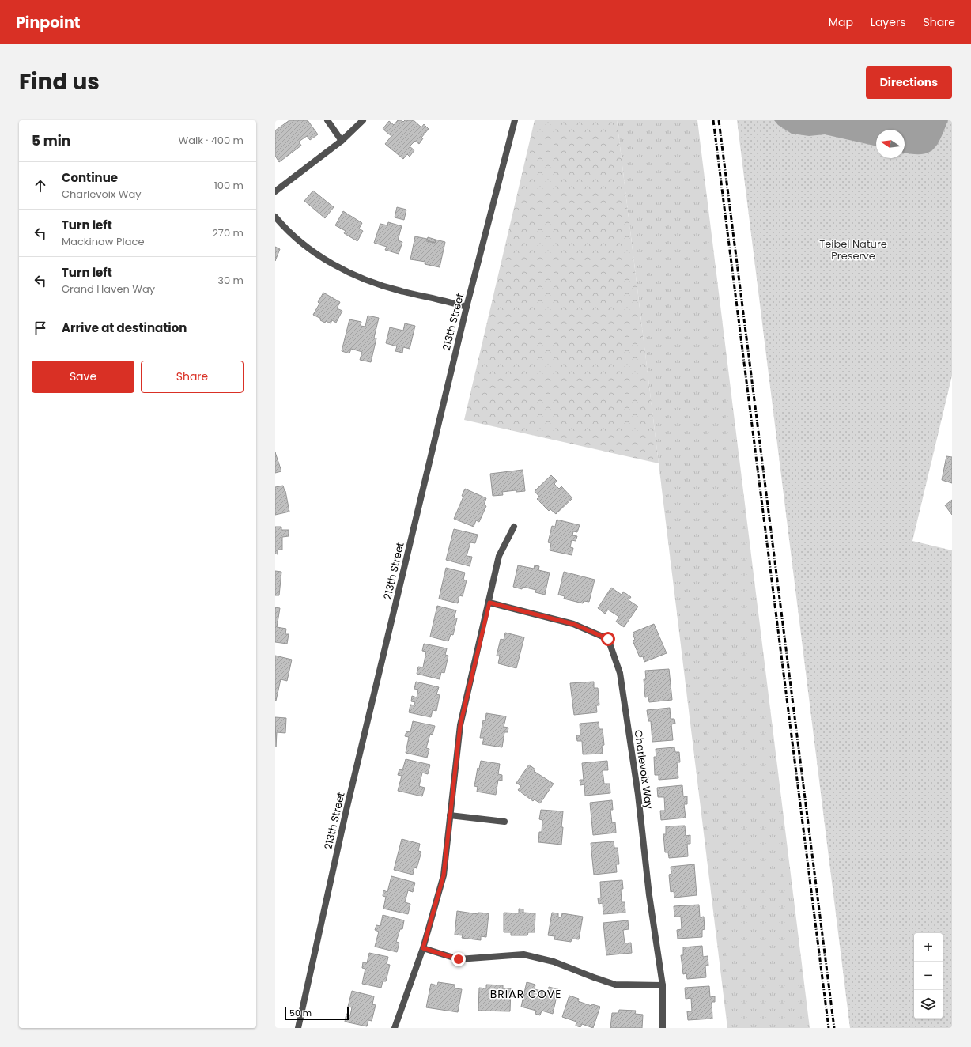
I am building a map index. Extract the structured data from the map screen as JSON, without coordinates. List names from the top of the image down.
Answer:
{
  "streets": {
    "street": ["213th Street", "Charlevoix Way"]
  },
  "districts": ["BRIAR COVE"],
  "parks": ["Teibel Nature Preserve"],
  "scale_bar": "50 m",
  "north": "left",
  "page": {
    "header": "Pinpoint",
    "nav": ["Map", "Layers", "Share"],
    "title": "Find us",
    "buttons": [
      "Directions",
      ["Save", "Share"]
    ],
    "heading": ["5 min", "Walk · 400 m"],
    "list": [
      ["Continue", "Charlevoix Way", "100 m"],
      ["Turn left", "Mackinaw Place", "270 m"],
      ["Turn left", "Grand Haven Way", "30 m"],
      "Arrive at destination"
    ],
    "map_buttons": ["+", "−"],
    "scale": "50 m"
  }
}
